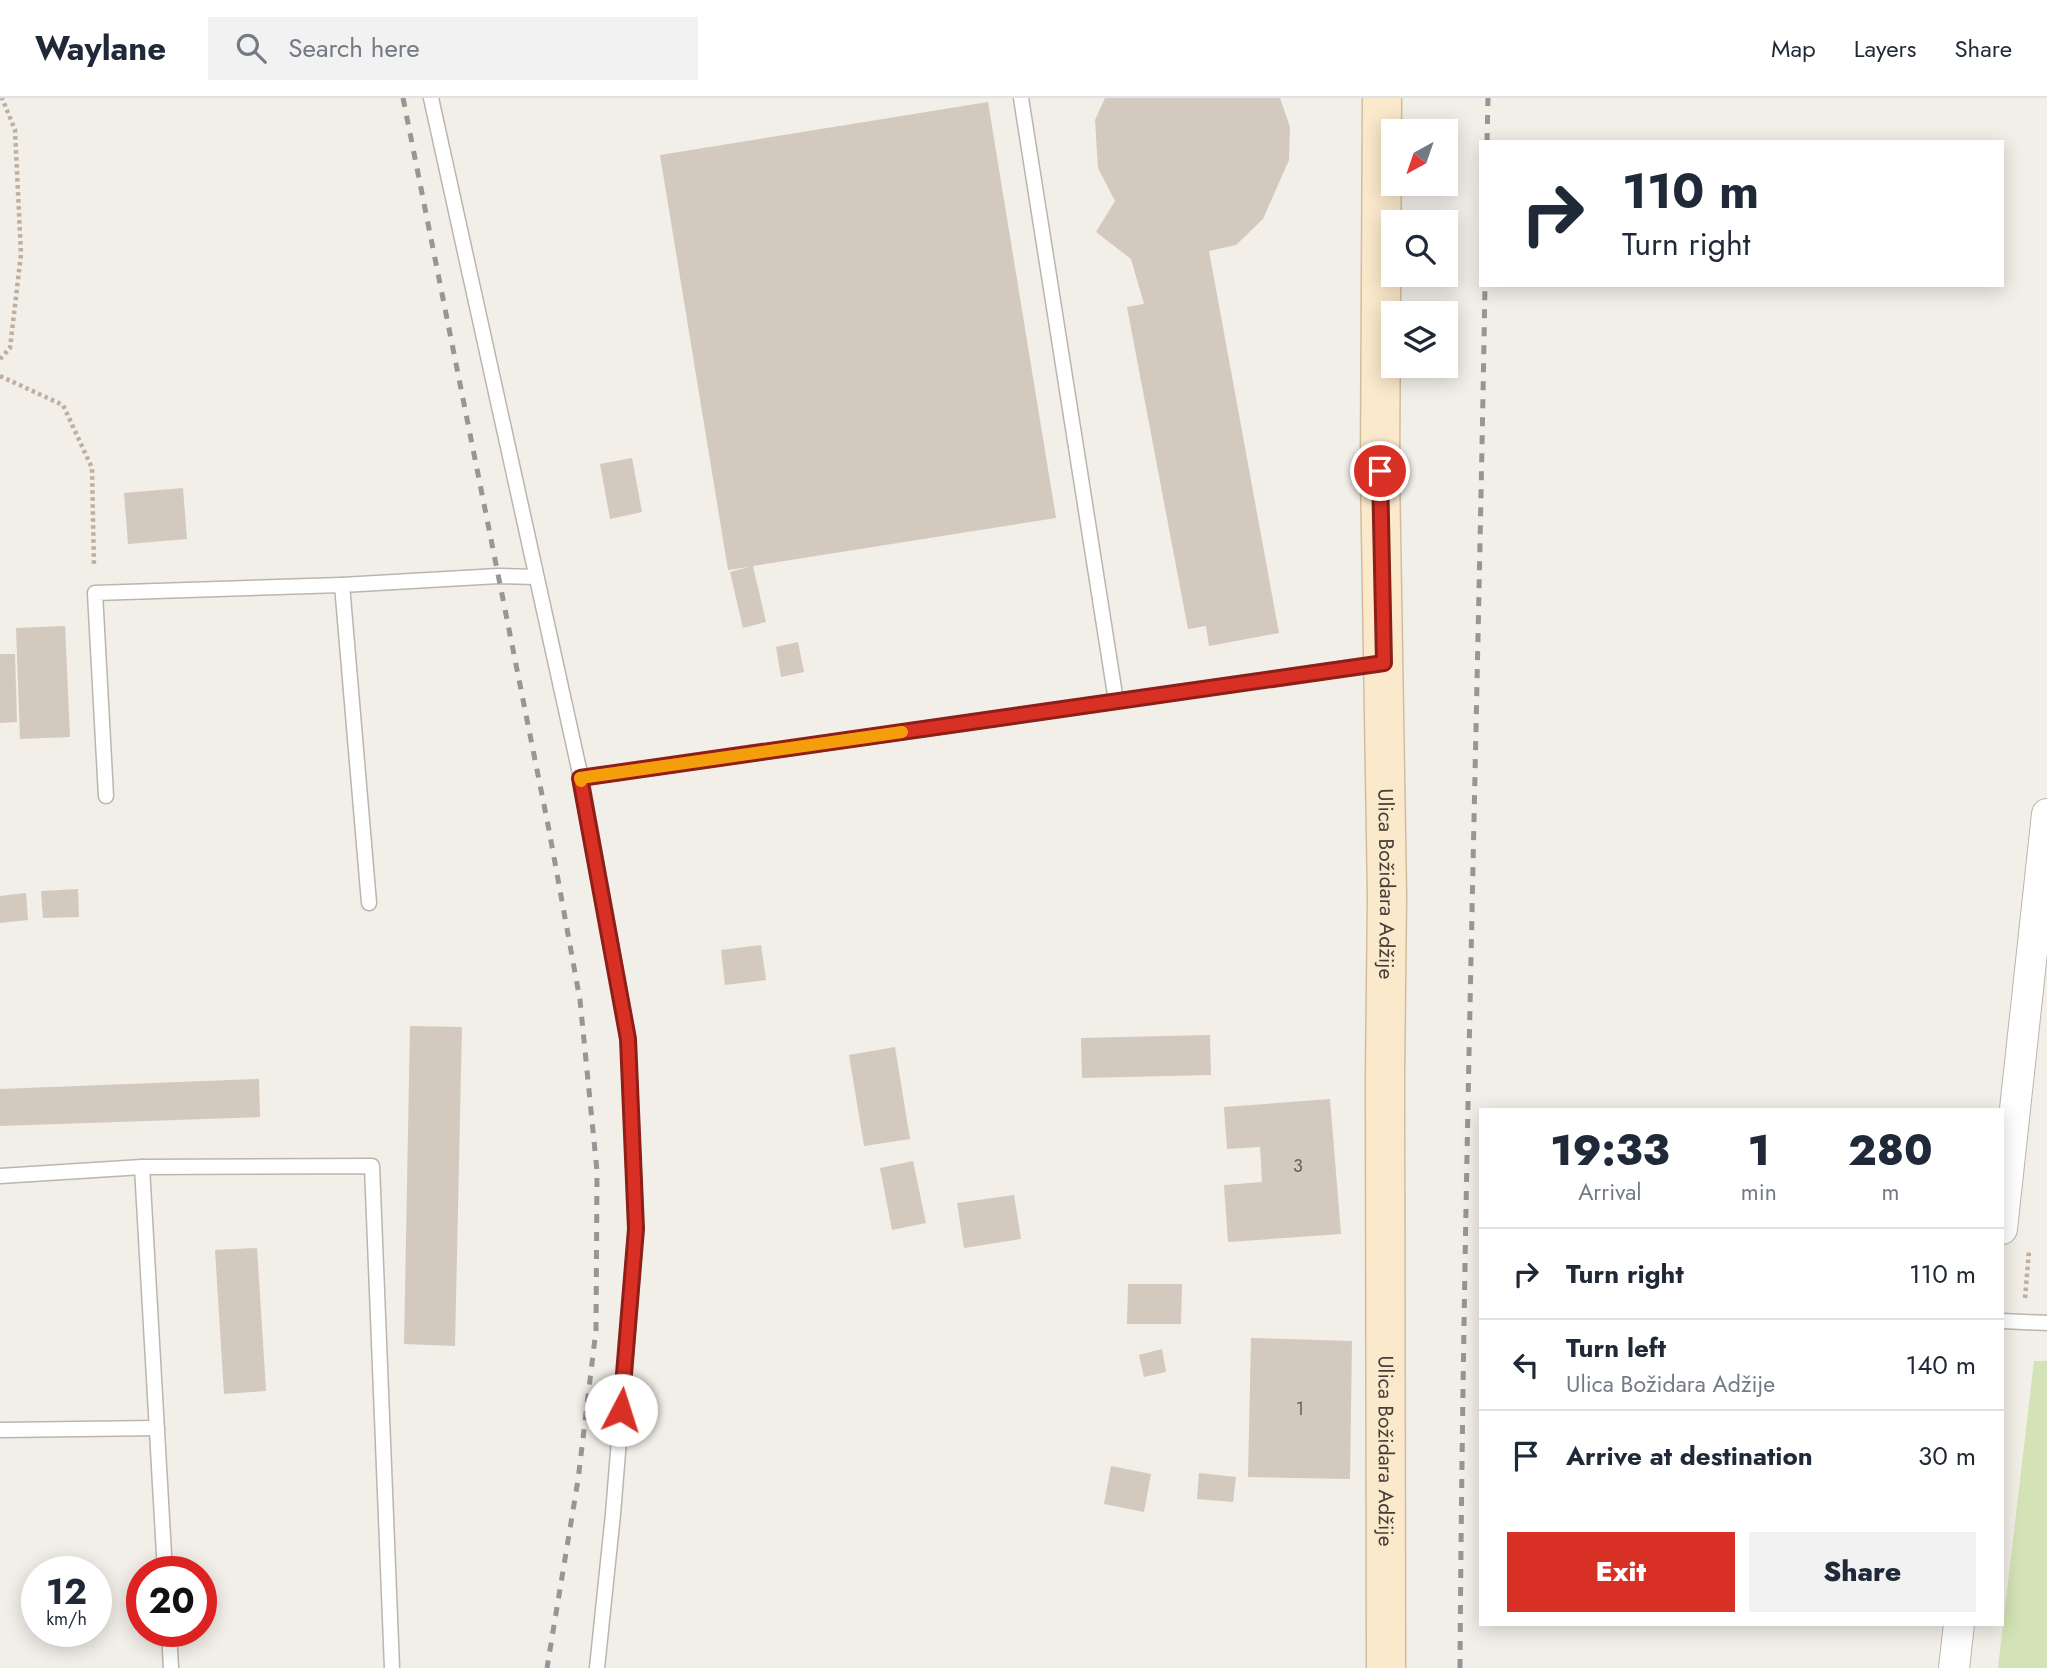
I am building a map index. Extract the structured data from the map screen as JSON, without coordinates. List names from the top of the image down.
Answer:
{
  "streets": {
    "main road": ["Ulica Božidara Adžije"]
  },
  "house_numbers": ["3", "1"],
  "north": "bottom left",
  "page": {
    "header": "Waylane",
    "search": "Search here",
    "nav": ["Map", "Layers", "Share"],
    "turn": ["110 m", "Turn right"],
    "eta": [
      "19:33",
      "Arrival",
      "1",
      "min",
      "280",
      "m"
    ],
    "list": [
      {
        "name": "Turn right",
        "value": "110 m"
      },
      {
        "name": "Turn left",
        "note": "Ulica Božidara Adžije",
        "value": "140 m"
      },
      {
        "name": "Arrive at destination",
        "value": "30 m"
      }
    ],
    "buttons": ["Exit", "Share"],
    "speed": "12 km/h",
    "limit": "20"
  }
}
